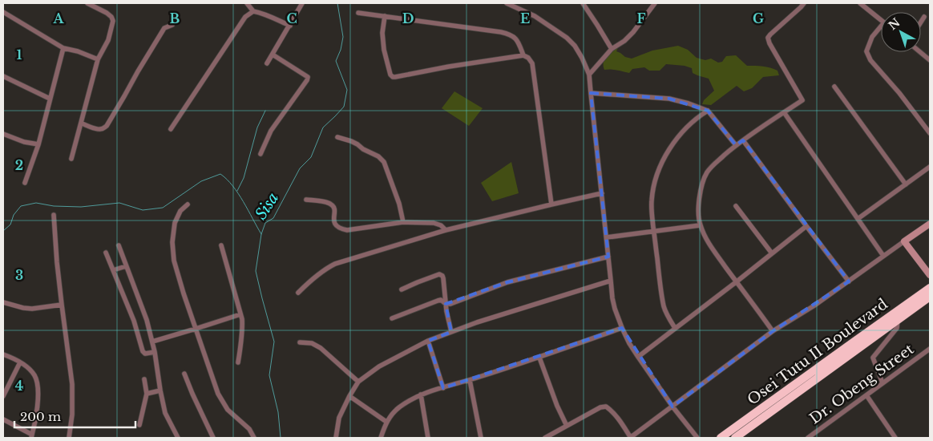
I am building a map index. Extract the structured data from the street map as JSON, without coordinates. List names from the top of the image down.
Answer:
{
  "streets": {
    "highway": ["Osei Tutu II Boulevard"],
    "street": ["Dr. Obeng Street"]
  },
  "water": ["Sisa"],
  "scale_bar": "200 m",
  "north": "top left",
  "grid": {
    "columns": [
      "A",
      "B",
      "C",
      "D",
      "E",
      "F",
      "G"
    ],
    "rows": [
      "1",
      "2",
      "3",
      "4"
    ]
  }
}
